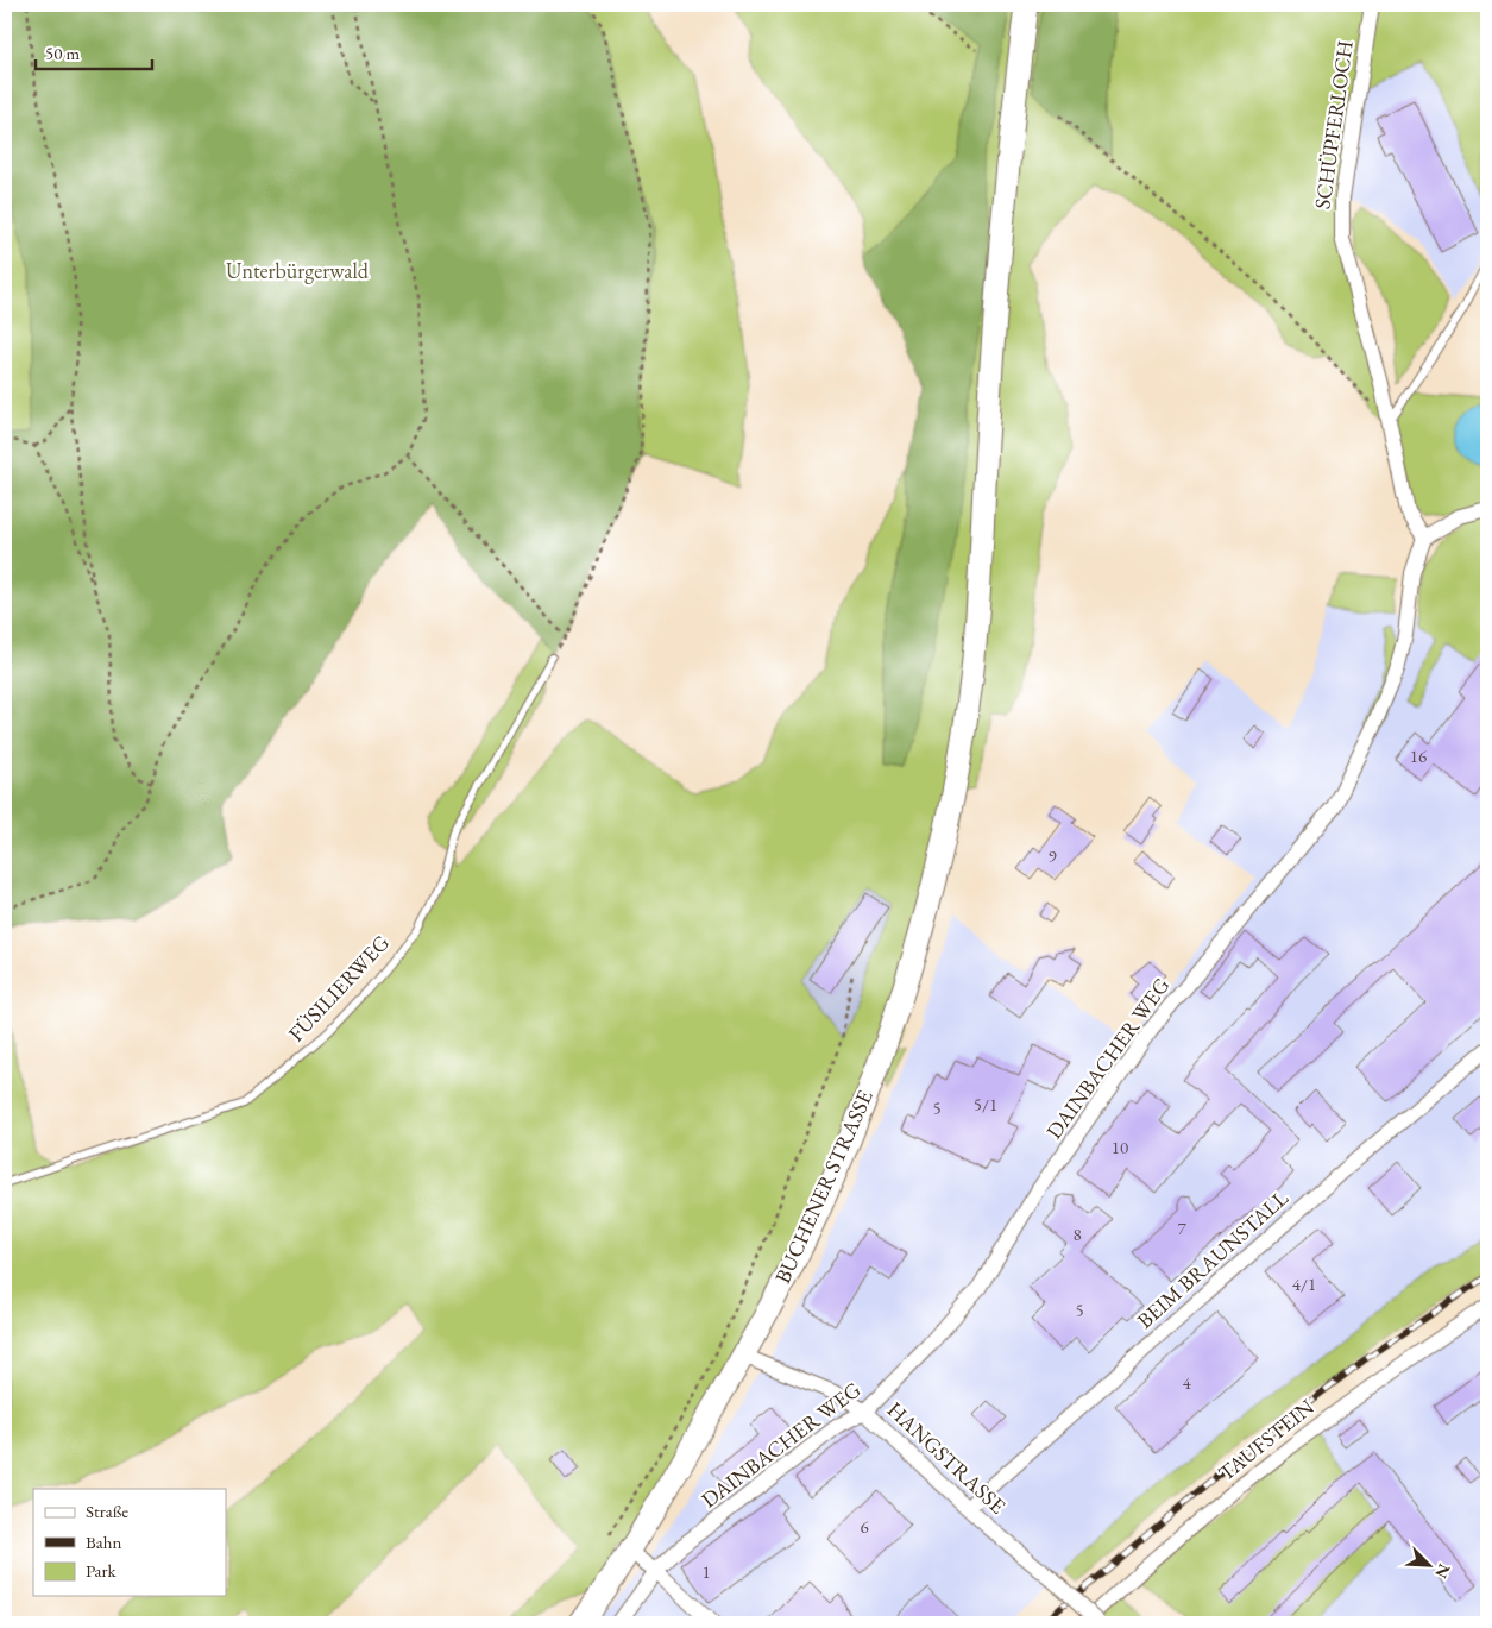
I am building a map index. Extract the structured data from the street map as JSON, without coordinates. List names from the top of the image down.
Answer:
{
  "streets": {
    "main road": ["BUCHENER STRASSE"],
    "street": [
      "SCHÜPFERLOCH",
      "DAINBACHER WEG",
      "BEIM BRAUNSTALL",
      "TAUFSTEIN",
      "HANGSTRASSE"
    ],
    "lane": ["FÜSILIERWEG"]
  },
  "crossings": [
    ["SCHÜPFERLOCH", "DAINBACHER WEG"],
    ["DAINBACHER WEG", "HANGSTRASSE"],
    ["BUCHENER STRASSE", "HANGSTRASSE"],
    ["BEIM BRAUNSTALL", "HANGSTRASSE"]
  ],
  "parks": ["Unterbürgerwald"],
  "house_numbers": [
    "16",
    "9",
    "5/1",
    "5",
    "10",
    "7",
    "8",
    "4/1",
    "5",
    "4",
    "6",
    "1"
  ],
  "legend": ["Straße", "Bahn", "Park"],
  "scale_bar": "50 m",
  "north": "bottom right"
}
